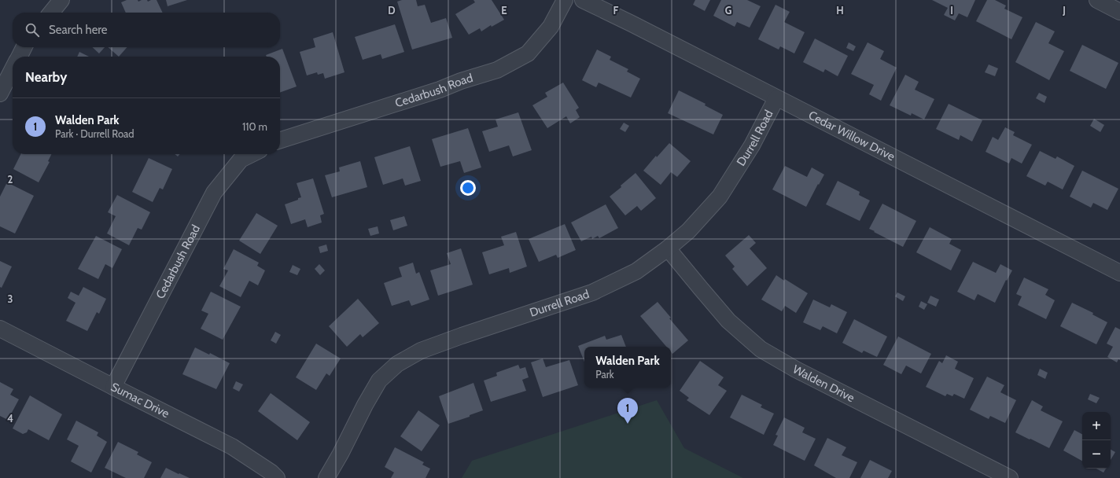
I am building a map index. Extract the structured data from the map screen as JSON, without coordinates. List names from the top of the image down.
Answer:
{
  "streets": {
    "street": [
      "Cedarbush Road",
      "Cedar Willow Drive",
      "Durrell Road",
      "Walden Drive",
      "Sumac Drive"
    ]
  },
  "crossings": [
    ["Cedarbush Road", "Sumac Drive"],
    ["Cedar Willow Drive", "Durrell Road"],
    ["Durrell Road", "Walden Drive"]
  ],
  "page": {
    "search": "Search here",
    "heading": "Nearby",
    "list": [
      {
        "mark": "1",
        "name": "Walden Park",
        "note": "Park · Durrell Road",
        "value": "110 m"
      }
    ],
    "popup": ["Walden Park", "Park"],
    "pins": "1",
    "map_buttons": ["+", "−"]
  },
  "grid": {
    "columns": [
      "D",
      "E",
      "F",
      "G",
      "H",
      "I",
      "J"
    ],
    "rows": ["2", "3", "4"]
  }
}
